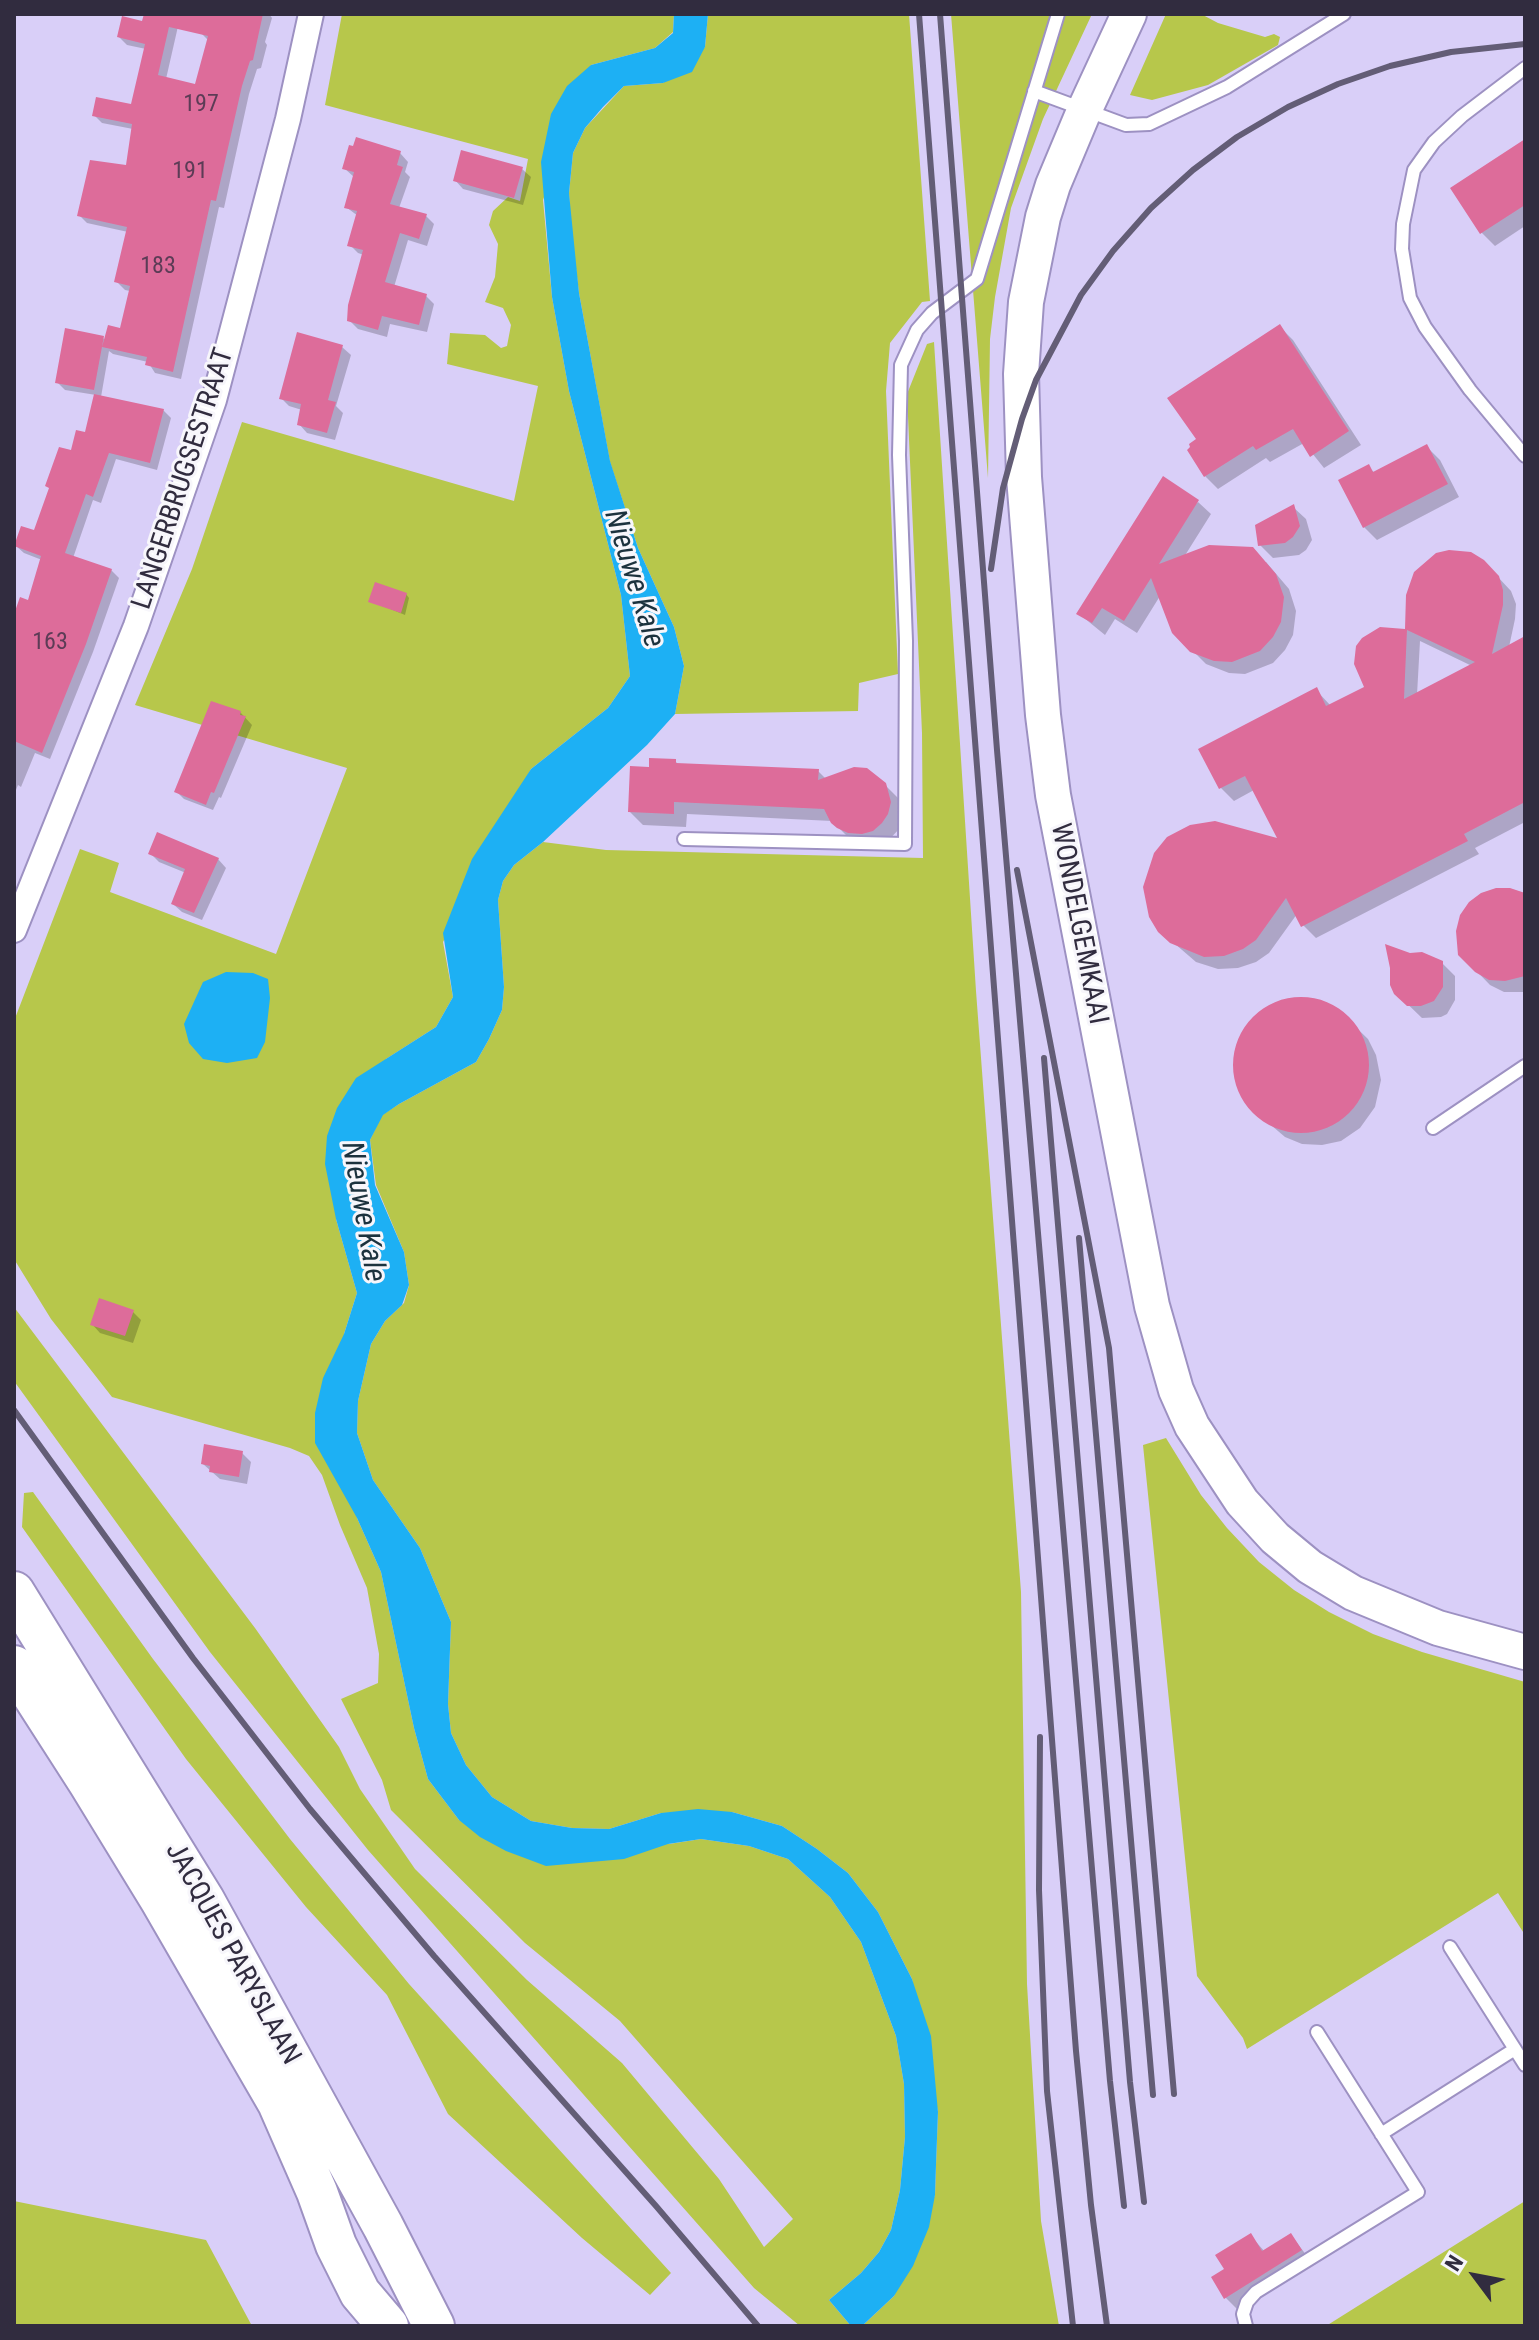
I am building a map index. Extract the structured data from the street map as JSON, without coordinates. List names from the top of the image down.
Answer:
{
  "streets": {
    "highway": ["JACQUES PARYSLAAN"],
    "main road": ["WONDELGEMKAAI"],
    "street": ["LANGERBRUGSESTRAAT"]
  },
  "water": ["Nieuwe Kale"],
  "house_numbers": [
    "197",
    "191",
    "183",
    "163"
  ],
  "north": "top left"
}
